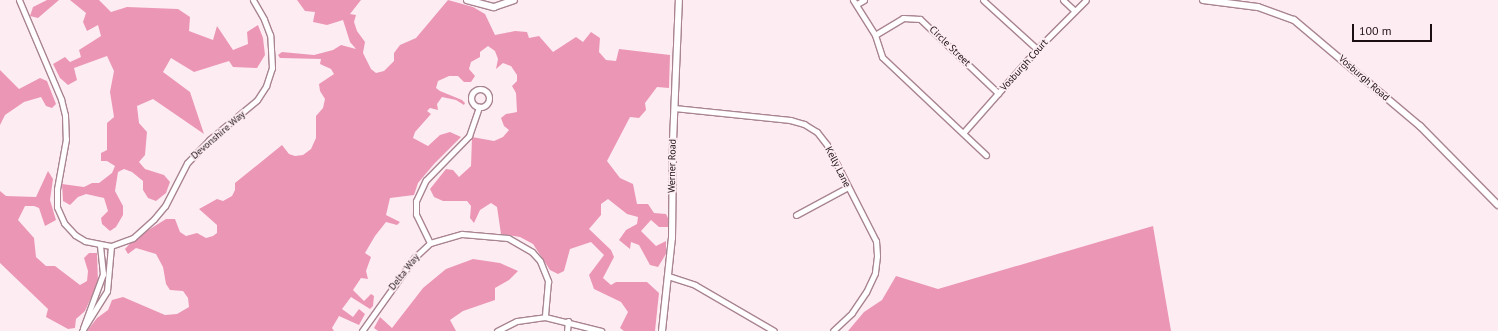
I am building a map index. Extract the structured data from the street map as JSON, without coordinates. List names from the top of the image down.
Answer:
{
  "streets": {
    "street": [
      "Circle Street",
      "Vosburgh Court",
      "Vosburgh Road",
      "Devonshire Way",
      "Werner Road",
      "Kelly Lane",
      "Delta Way"
    ]
  },
  "crossings": [
    ["Circle Street", "Vosburgh Court"],
    ["Werner Road", "Kelly Lane"]
  ],
  "scale_bar": "100 m"
}
